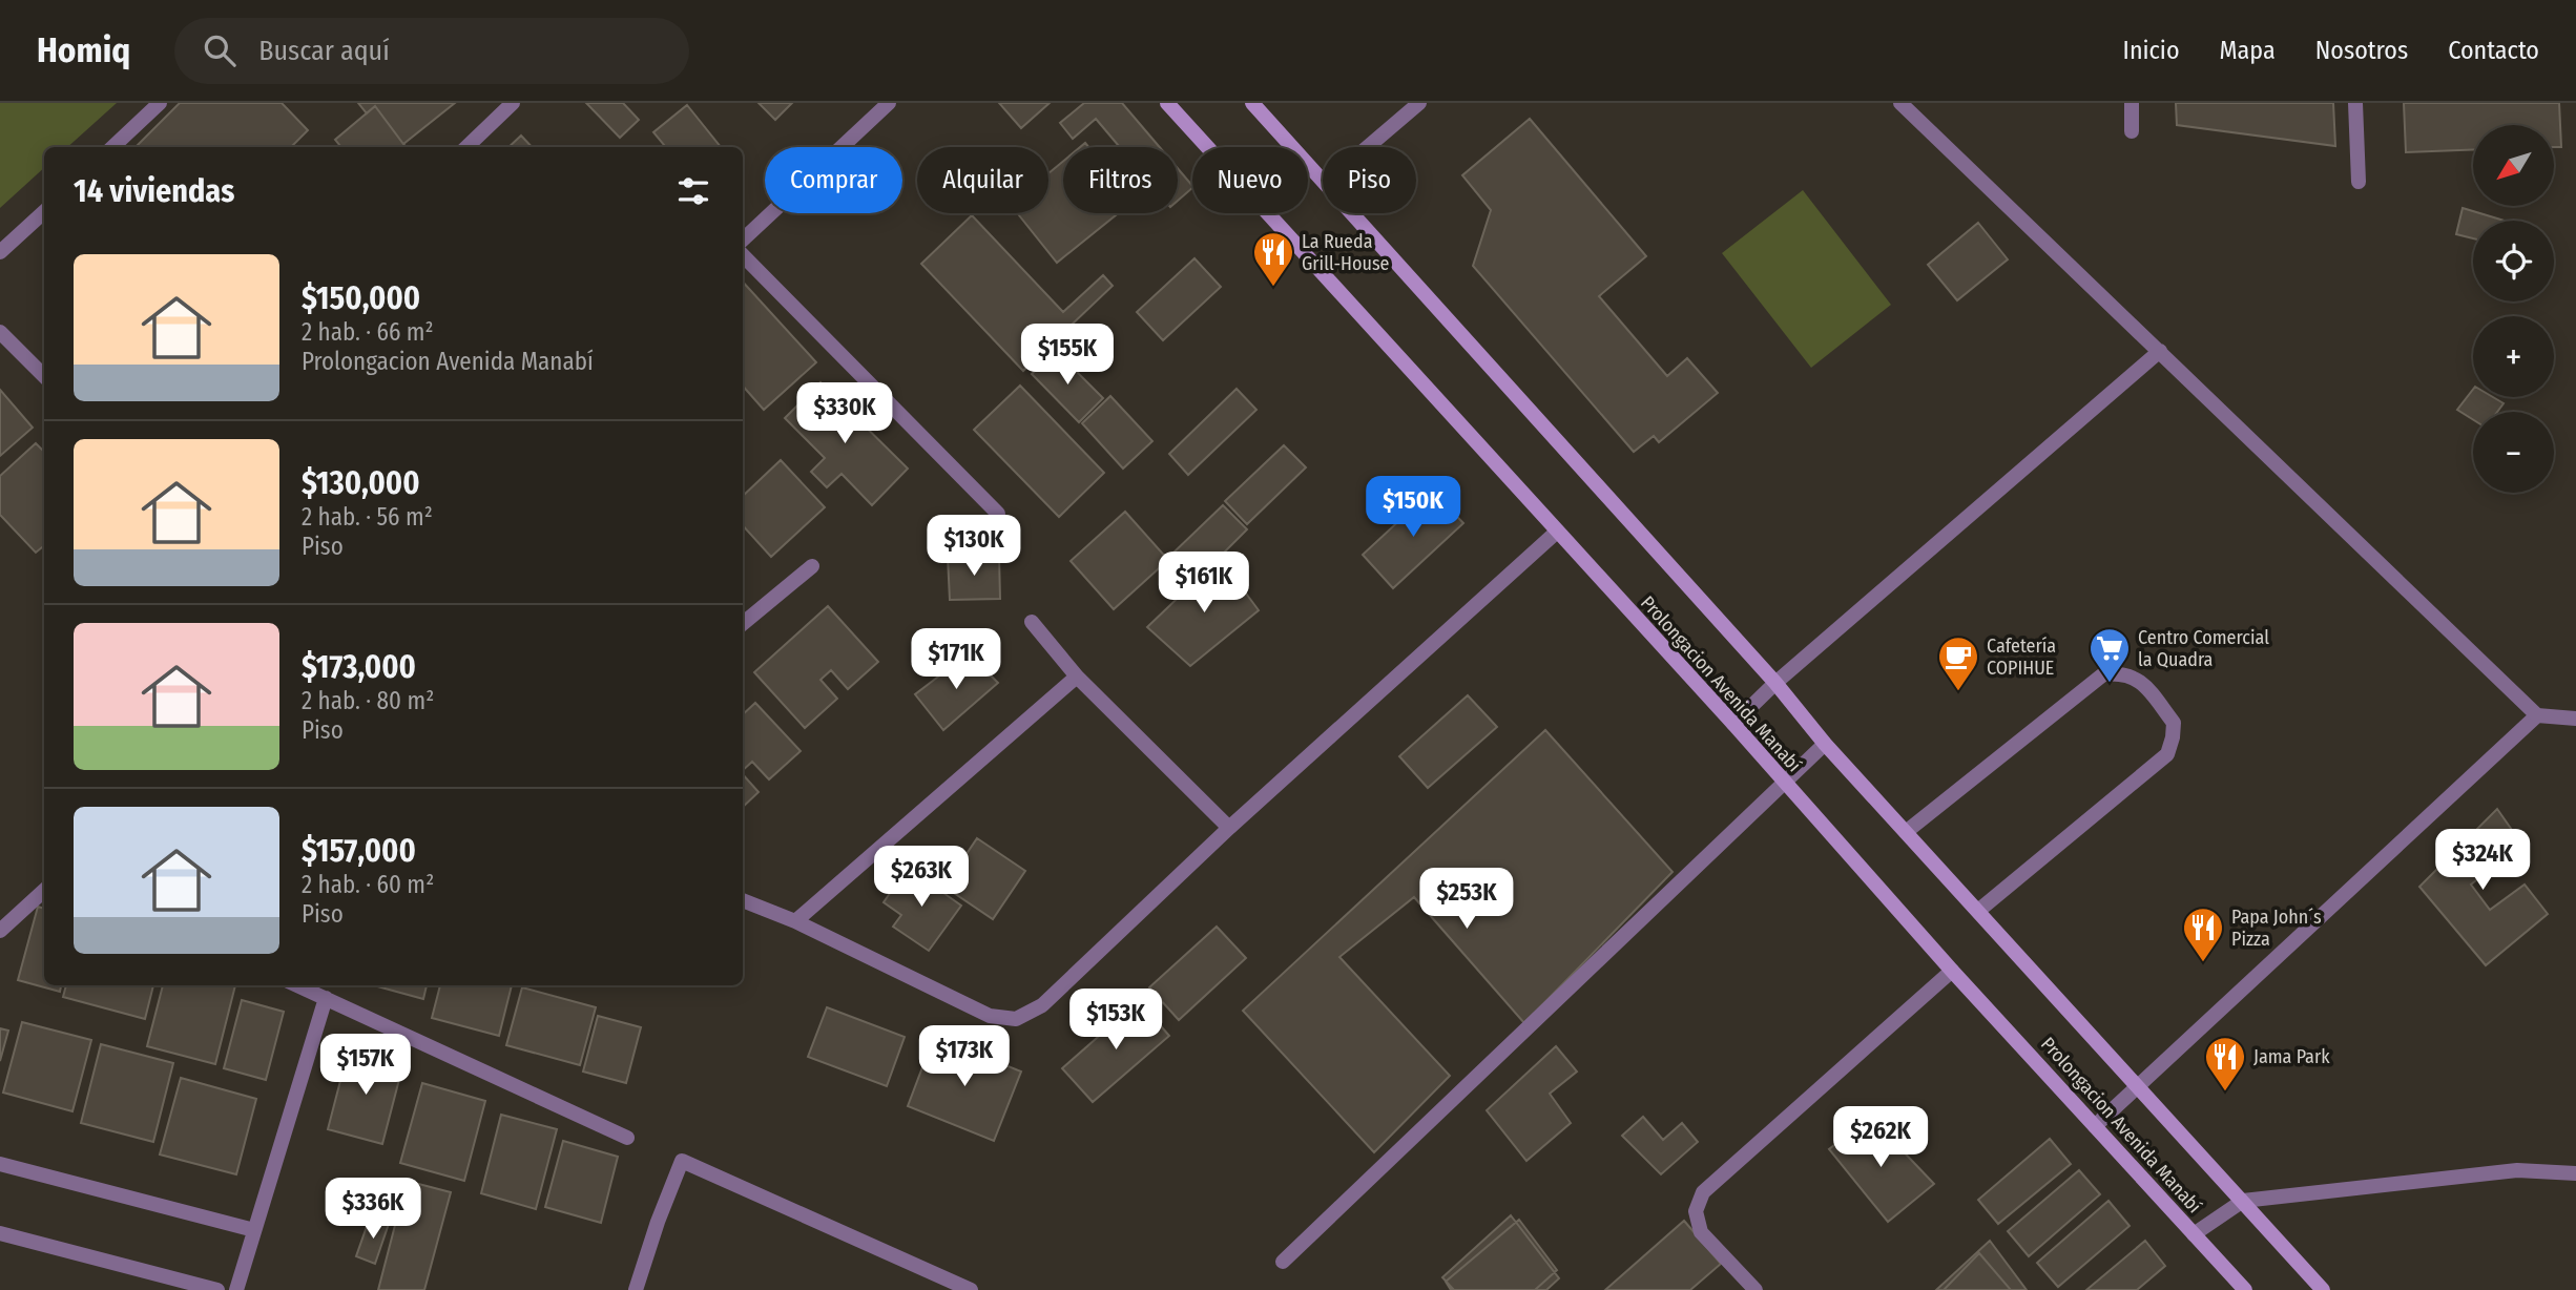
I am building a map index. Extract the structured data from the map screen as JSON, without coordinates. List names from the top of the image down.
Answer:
{
  "streets": {
    "main road": ["Prolongacion Avenida Manabí"]
  },
  "places": {
    "restaurant": ["La Rueda Grill-House", "Papa John´s Pizza", "Jama Park"],
    "supermarket": ["Centro Comercial la Quadra"],
    "cafe": ["Cafetería COPIHUE"]
  },
  "north": "bottom left",
  "page": {
    "header": "Homiq",
    "search": "Buscar aquí",
    "nav": [
      "Inicio",
      "Mapa",
      "Nosotros",
      "Contacto"
    ],
    "map_buttons": ["+", "−"],
    "chip": [
      "Comprar",
      "Alquilar",
      "Filtros",
      "Nuevo",
      "Piso"
    ],
    "heading": "14 viviendas",
    "list": [
      {
        "name": "$150,000",
        "note": "2 hab. · 66 m² · Prolongacion Avenida Manabí"
      },
      {
        "name": "$130,000",
        "note": "2 hab. · 56 m² · Piso"
      },
      {
        "name": "$173,000",
        "note": "2 hab. · 80 m² · Piso"
      },
      {
        "name": "$157,000",
        "note": "2 hab. · 60 m² · Piso"
      }
    ],
    "price": [
      "$155K",
      "$330K",
      "$150K",
      "$130K",
      "$161K",
      "$171K",
      "$324K",
      "$263K",
      "$253K",
      "$153K",
      "$173K",
      "$157K",
      "$262K",
      "$336K"
    ]
  }
}
